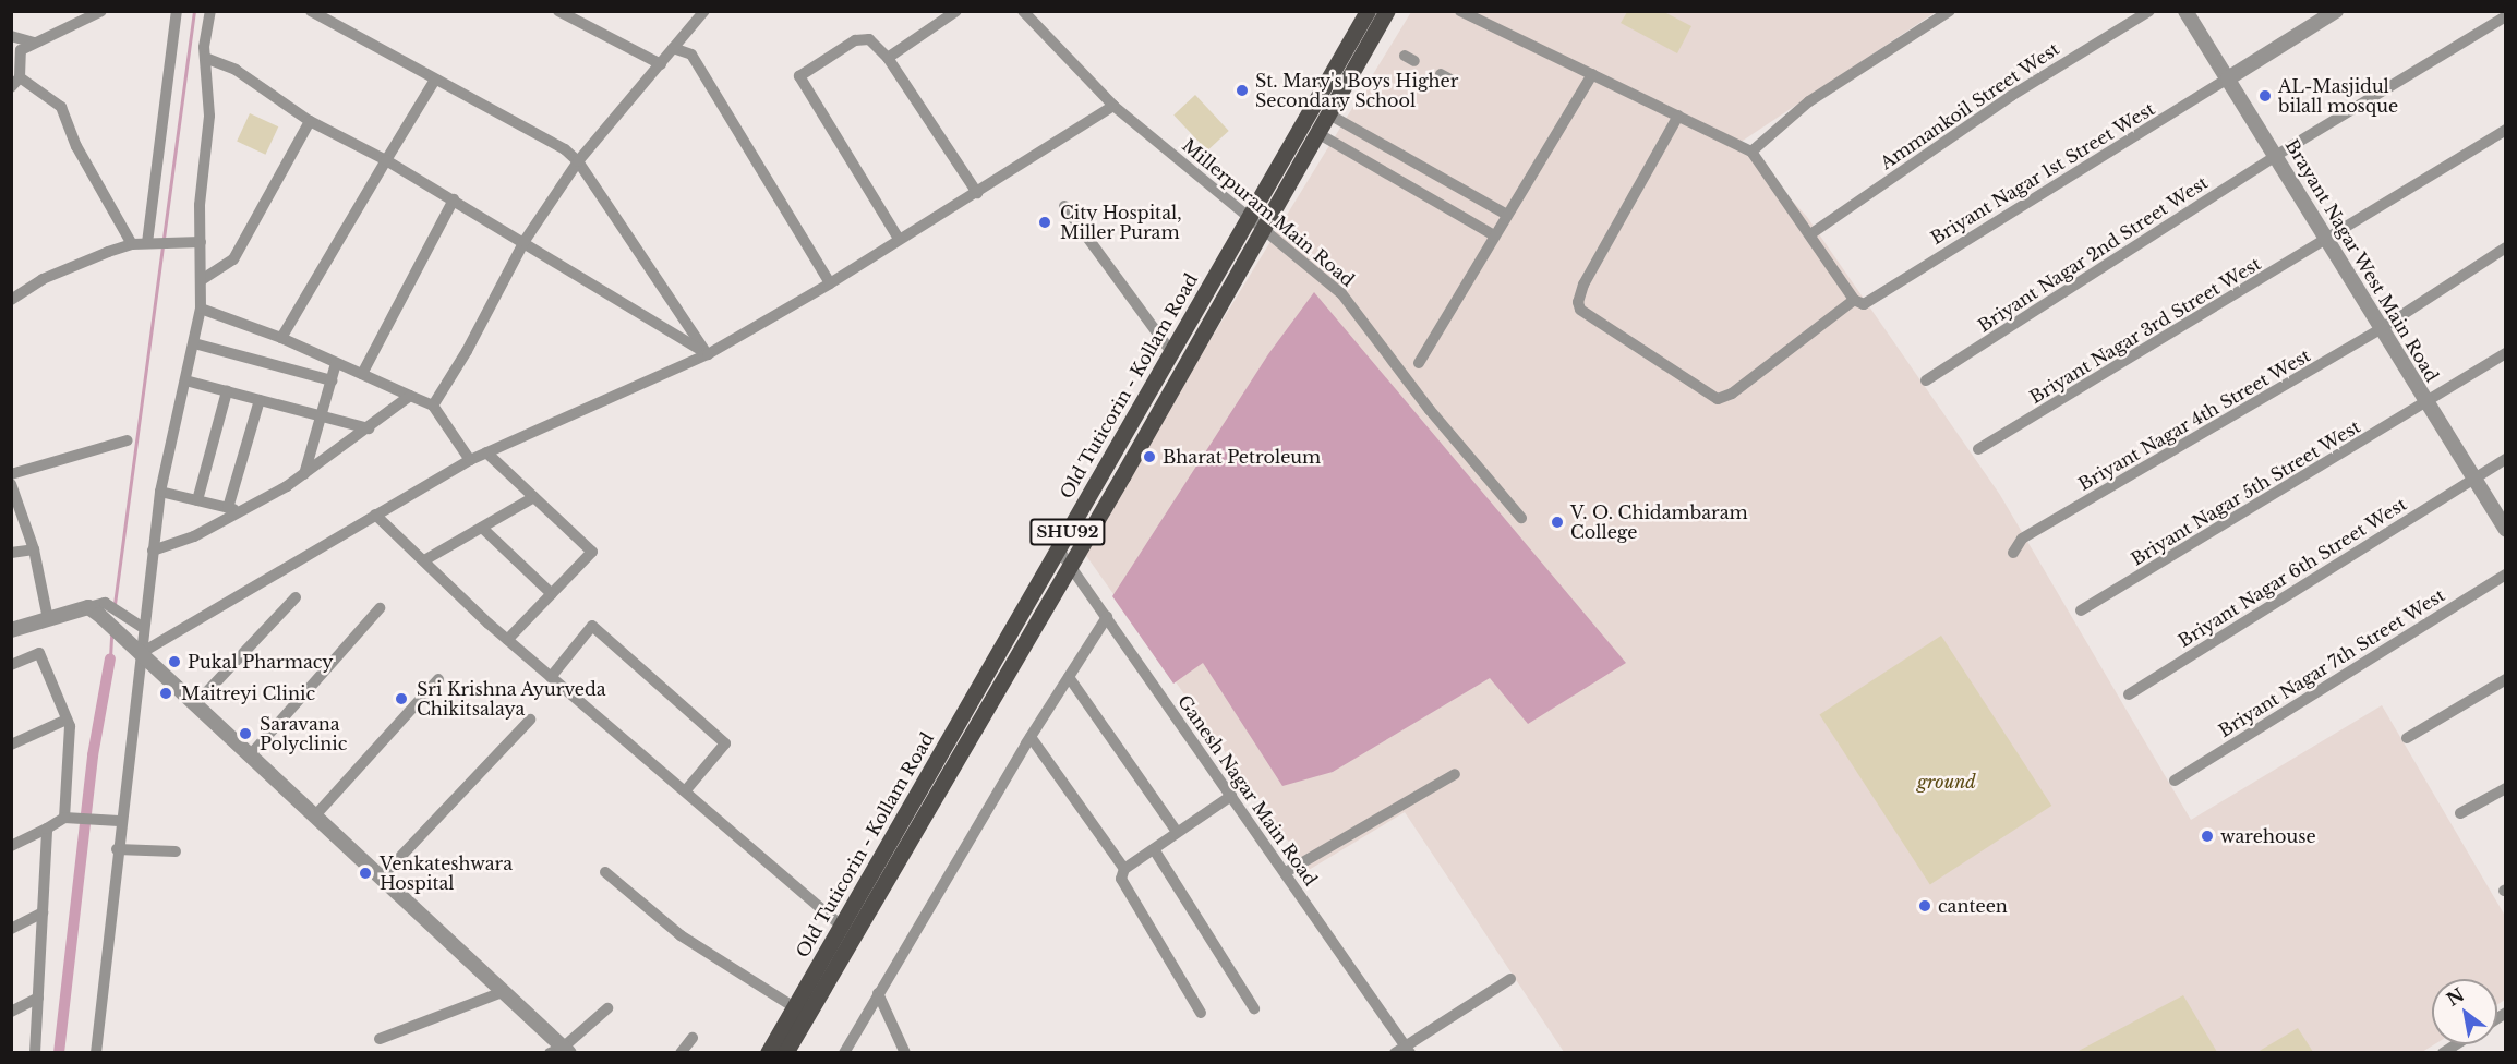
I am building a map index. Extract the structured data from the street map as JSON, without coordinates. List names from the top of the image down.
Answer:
{
  "streets": {
    "main road": ["Old Tuticorin - Kollam Road", "SHU92"],
    "street": [
      "Ammankoil Street West",
      "Briyant Nagar 1st Street West",
      "Millerpuram Main Road",
      "Briyant Nagar 2nd Street West",
      "Brayant Nagar West Main Road",
      "Briyant Nagar 3rd Street West",
      "Briyant Nagar 4th Street West",
      "Briyant Nagar 5th Street West",
      "Briyant Nagar 6th Street West",
      "Briyant Nagar 7th Street West",
      "Ganesh Nagar Main Road"
    ]
  },
  "crossings": [
    ["Briyant Nagar 1st Street West", "Brayant Nagar West Main Road"],
    ["Millerpuram Main Road", "Old Tuticorin - Kollam Road"],
    ["Briyant Nagar 2nd Street West", "Brayant Nagar West Main Road"],
    ["Brayant Nagar West Main Road", "Briyant Nagar 3rd Street West"],
    ["Brayant Nagar West Main Road", "Briyant Nagar 4th Street West"],
    ["Brayant Nagar West Main Road", "Briyant Nagar 5th Street West"],
    ["Brayant Nagar West Main Road", "Briyant Nagar 6th Street West"],
    ["Old Tuticorin - Kollam Road", "Ganesh Nagar Main Road"]
  ],
  "parks": ["ground"],
  "places": [
    "St. Mary's Boys Higher Secondary School",
    "AL-Masjidul bilall mosque",
    "City Hospital, Miller Puram",
    "Bharat Petroleum",
    "V. O. Chidambaram College",
    "Pukal Pharmacy",
    "Maitreyi Clinic",
    "Sri Krishna Ayurveda Chikitsalaya",
    "Saravana Polyclinic",
    "warehouse",
    "Venkateshwara Hospital",
    "canteen"
  ],
  "north": "top left"
}
